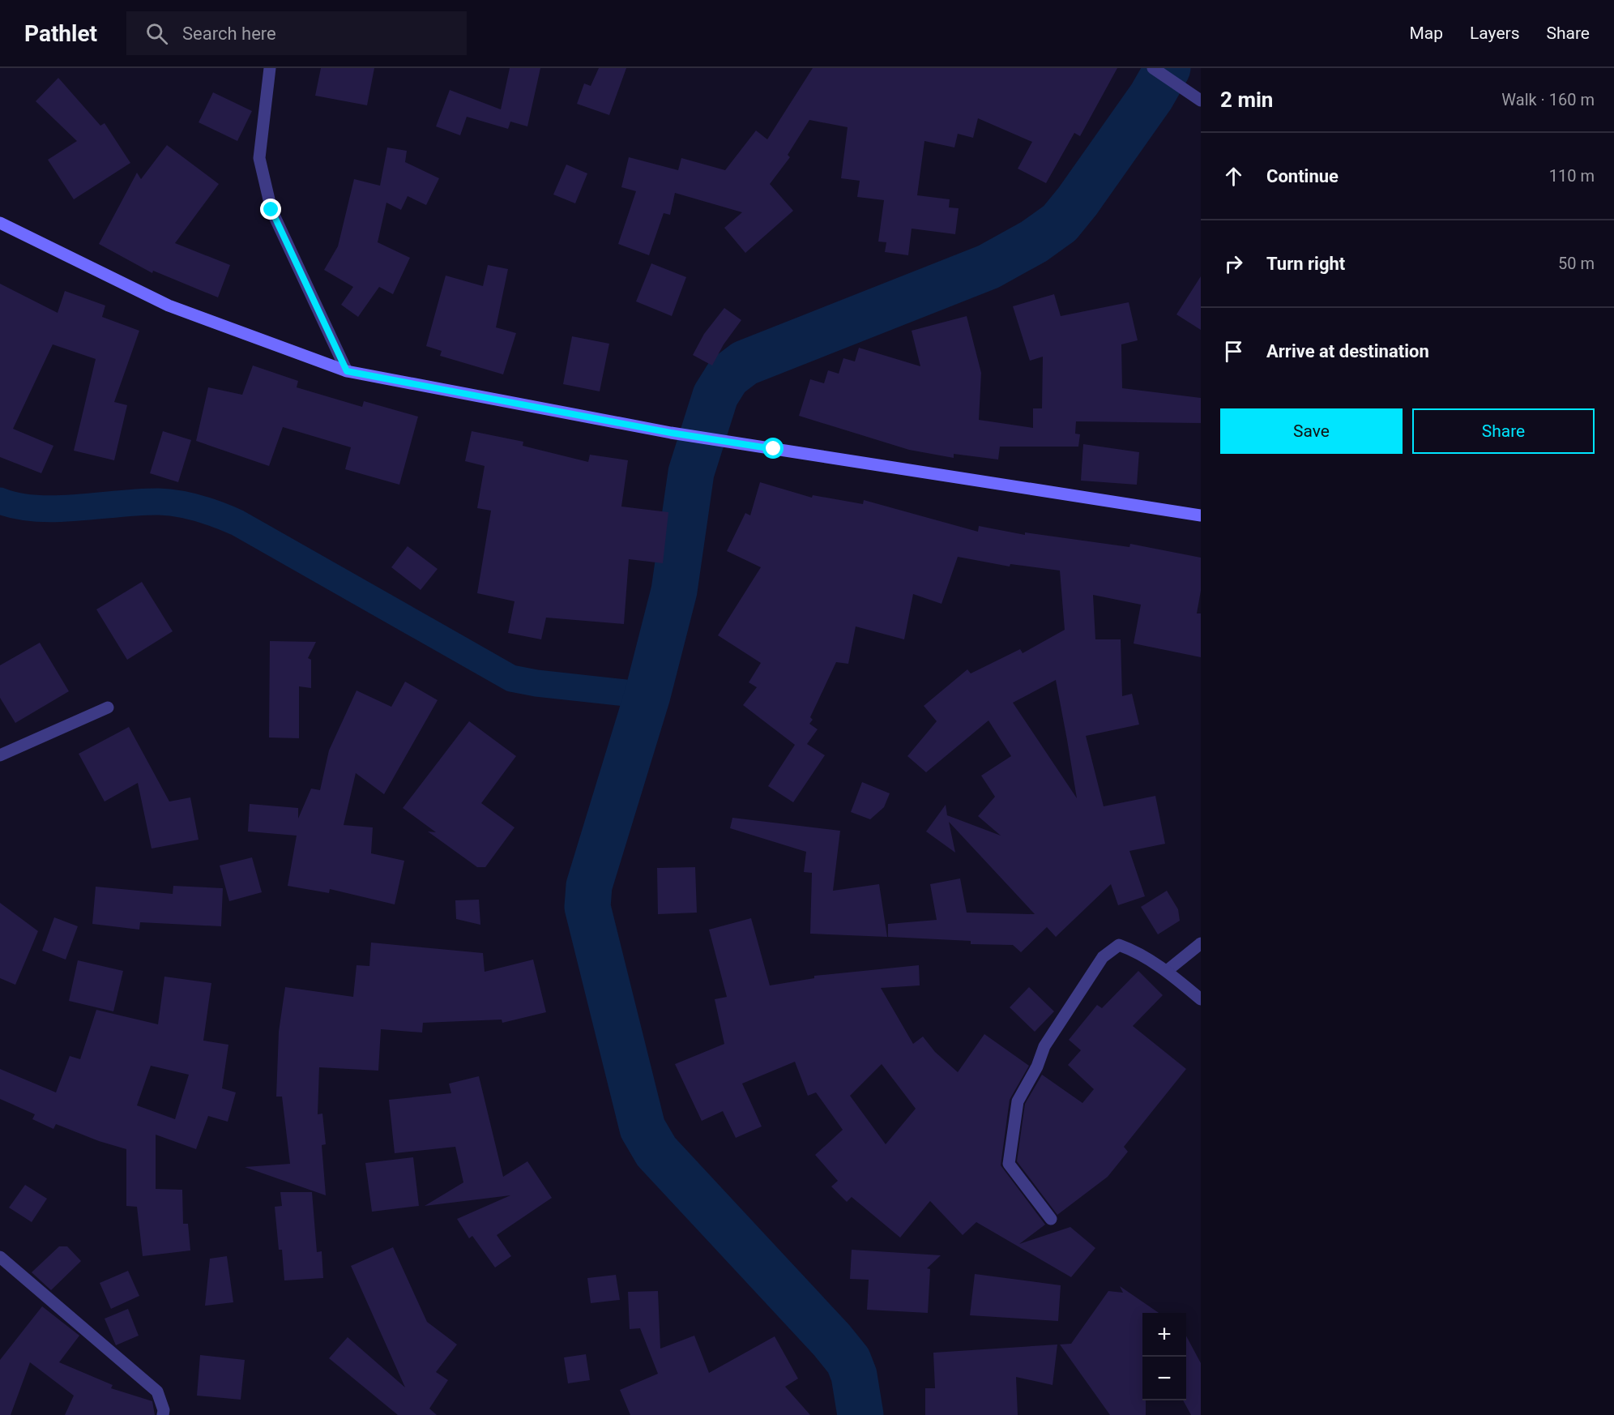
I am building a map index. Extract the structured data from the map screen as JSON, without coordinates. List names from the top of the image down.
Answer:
{
  "page": {
    "header": "Pathlet",
    "search": "Search here",
    "nav": ["Map", "Layers", "Share"],
    "heading": ["2 min", "Walk · 160 m"],
    "list": [
      ["Continue", "110 m"],
      ["Turn right", "50 m"],
      "Arrive at destination"
    ],
    "buttons": ["Save", "Share"],
    "map_buttons": ["+", "−"]
  }
}
